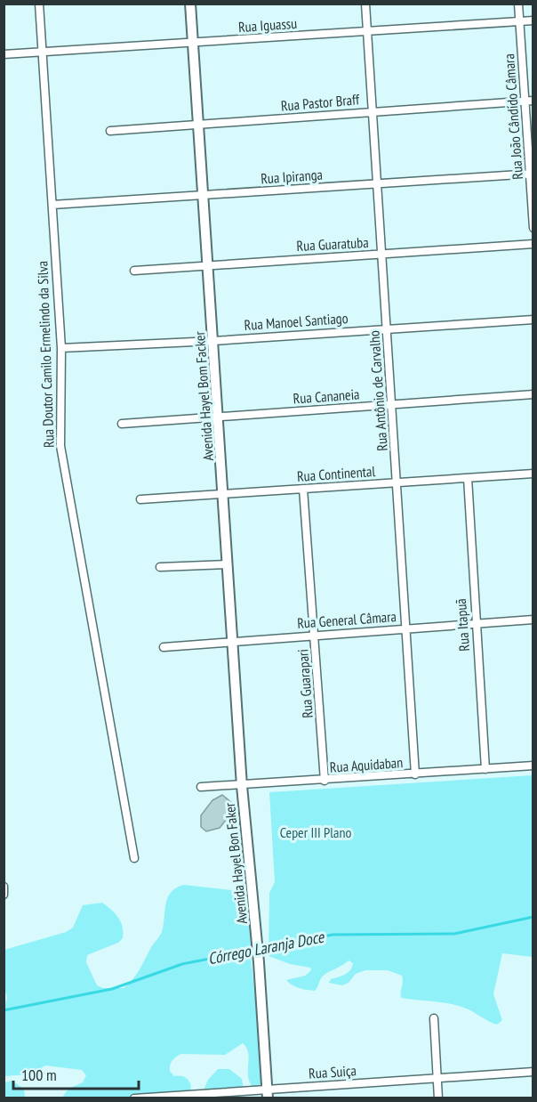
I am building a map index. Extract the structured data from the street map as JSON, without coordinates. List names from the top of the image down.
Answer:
{
  "streets": {
    "street": [
      "Rua Iguassu",
      "Rua Pastor Braff",
      "Rua João Cândido Câmara",
      "Rua Ipiranga",
      "Rua Guaratuba",
      "Rua Manoel Santiago",
      "Rua Doutor Camilo Ermelindo da Silva",
      "Rua Antônio de Carvalho",
      "Avenida Hayel Bom Facker",
      "Rua Cananeia",
      "Rua Continental",
      "Rua General Câmara",
      "Rua Itapuã",
      "Rua Guarapari",
      "Rua Aquidaban",
      "Avenida Hayel Bon Faker",
      "Rua Suiça"
    ]
  },
  "crossings": [
    ["Rua Iguassu", "Rua João Cândido Câmara"],
    ["Rua Iguassu", "Rua Doutor Camilo Ermelindo da Silva"],
    ["Rua Iguassu", "Rua Antônio de Carvalho"],
    ["Rua Iguassu", "Avenida Hayel Bom Facker"],
    ["Rua Pastor Braff", "Rua João Cândido Câmara"],
    ["Rua Pastor Braff", "Rua Antônio de Carvalho"],
    ["Rua Pastor Braff", "Avenida Hayel Bom Facker"],
    ["Rua João Cândido Câmara", "Rua Ipiranga"],
    ["Rua Ipiranga", "Rua Doutor Camilo Ermelindo da Silva"],
    ["Rua Ipiranga", "Rua Antônio de Carvalho"],
    ["Rua Ipiranga", "Avenida Hayel Bom Facker"],
    ["Rua Guaratuba", "Rua Antônio de Carvalho"],
    ["Rua Guaratuba", "Avenida Hayel Bom Facker"],
    ["Rua Manoel Santiago", "Rua Doutor Camilo Ermelindo da Silva"],
    ["Rua Manoel Santiago", "Rua Antônio de Carvalho"],
    ["Rua Manoel Santiago", "Avenida Hayel Bom Facker"],
    ["Rua Antônio de Carvalho", "Rua Cananeia"],
    ["Rua Antônio de Carvalho", "Rua Continental"],
    ["Rua Antônio de Carvalho", "Rua General Câmara"],
    ["Rua Antônio de Carvalho", "Rua Aquidaban"],
    ["Avenida Hayel Bom Facker", "Rua Cananeia"],
    ["Avenida Hayel Bom Facker", "Rua Continental"],
    ["Avenida Hayel Bom Facker", "Rua General Câmara"],
    ["Avenida Hayel Bom Facker", "Rua Aquidaban"],
    ["Avenida Hayel Bom Facker", "Avenida Hayel Bon Faker"],
    ["Rua Continental", "Rua Itapuã"],
    ["Rua Continental", "Rua Guarapari"],
    ["Rua General Câmara", "Rua Itapuã"],
    ["Rua General Câmara", "Rua Guarapari"],
    ["Rua Itapuã", "Rua Aquidaban"],
    ["Rua Guarapari", "Rua Aquidaban"],
    ["Rua Aquidaban", "Avenida Hayel Bon Faker"],
    ["Avenida Hayel Bon Faker", "Rua Suiça"]
  ],
  "water": ["Córrego Laranja Doce"],
  "parks": ["Ceper III Plano"],
  "scale_bar": "100 m"
}
